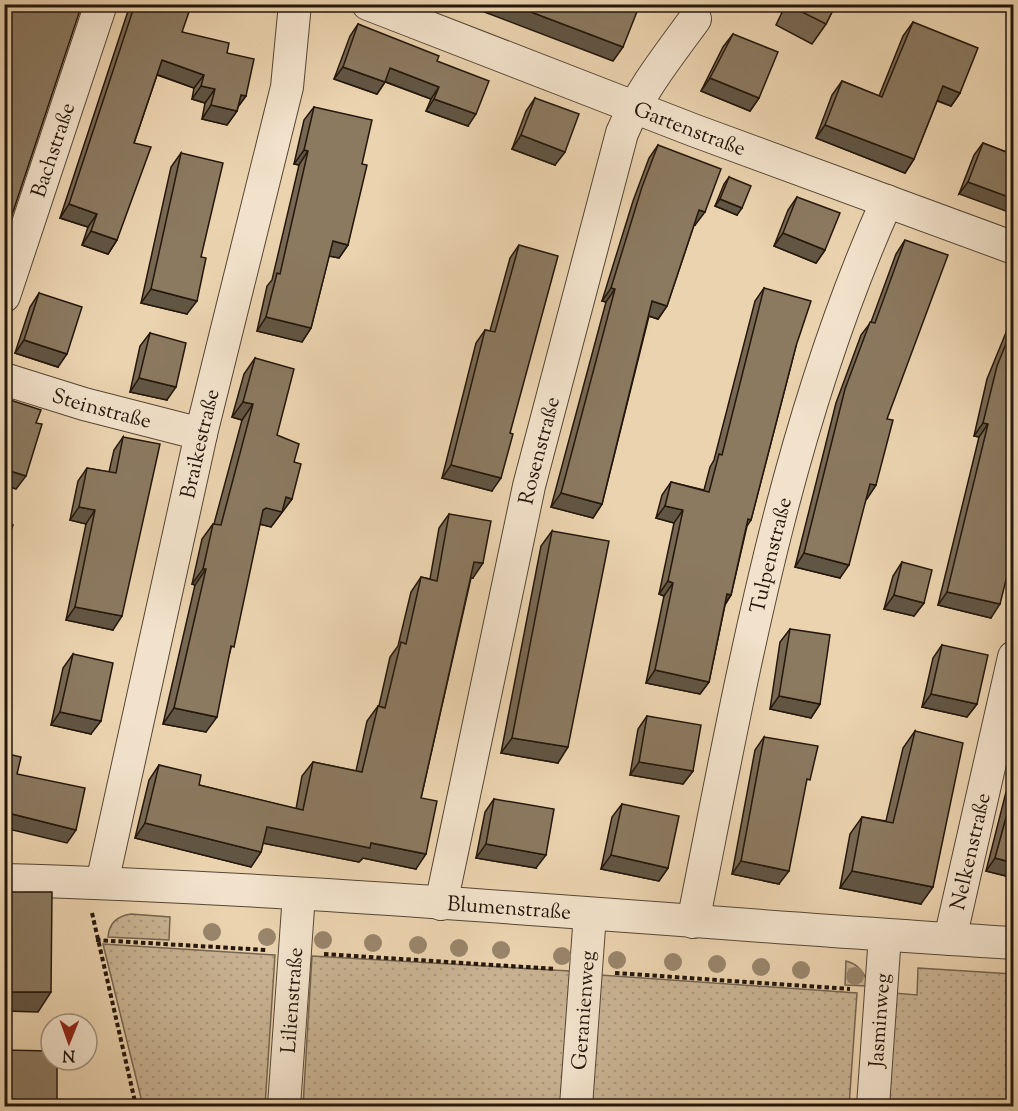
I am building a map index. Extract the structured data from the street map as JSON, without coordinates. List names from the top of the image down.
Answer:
{
  "streets": {
    "street": [
      "Gartenstraße",
      "Bachstraße",
      "Steinstraße",
      "Braikestraße",
      "Rosenstraße",
      "Tulpenstraße",
      "Nelkenstraße",
      "Blumenstraße",
      "Lilienstraße",
      "Geranienweg",
      "Jasminweg"
    ]
  },
  "crossings": [
    ["Gartenstraße", "Rosenstraße"],
    ["Gartenstraße", "Tulpenstraße"],
    ["Steinstraße", "Braikestraße"],
    ["Braikestraße", "Blumenstraße"],
    ["Rosenstraße", "Blumenstraße"],
    ["Tulpenstraße", "Blumenstraße"],
    ["Nelkenstraße", "Blumenstraße"],
    ["Blumenstraße", "Lilienstraße"],
    ["Blumenstraße", "Geranienweg"],
    ["Blumenstraße", "Jasminweg"]
  ],
  "north": "bottom"
}
